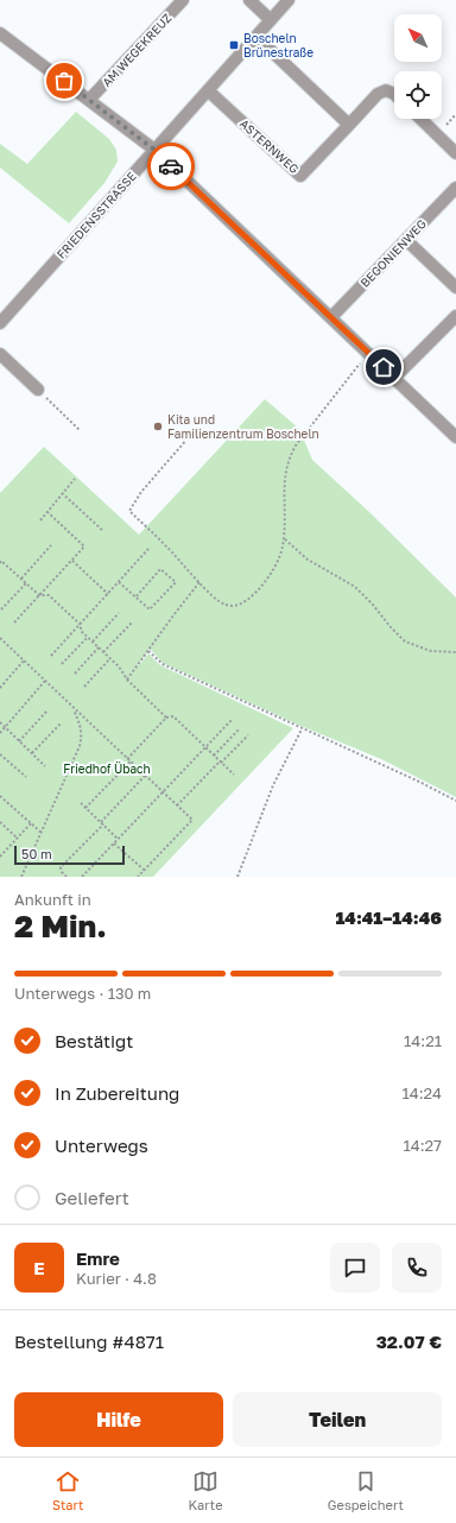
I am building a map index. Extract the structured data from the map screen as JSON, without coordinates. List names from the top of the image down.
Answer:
{
  "streets": {
    "street": [
      "AM WEGEKREUZ",
      "ASTERNWEG",
      "FRIEDENSSTRASSE",
      "BEGONIENWEG"
    ]
  },
  "crossings": [
    ["ASTERNWEG", "FRIEDENSSTRASSE"]
  ],
  "parks": ["Friedhof Übach"],
  "places": {
    "transit": ["Boscheln Brünestraße"],
    "other": ["Kita und Familienzentrum Boscheln"]
  },
  "scale_bar": "50 m",
  "north": "top left",
  "page": {
    "scale": "50 m",
    "heading": ["2 Min.", "Ankunft in", "14:41–14:46"],
    "panel": [
      "Emre",
      "Kurier · 4.8",
      "Bestellung #4871",
      "32.07 €"
    ],
    "bar": "Unterwegs · 130 m",
    "list": [
      ["Bestätigt", "14:21"],
      ["In Zubereitung", "14:24"],
      ["Unterwegs", "14:27"],
      "Geliefert"
    ],
    "round": "E",
    "buttons": ["Hilfe", "Teilen"],
    "tabs": ["Start", "Karte", "Gespeichert"]
  }
}
